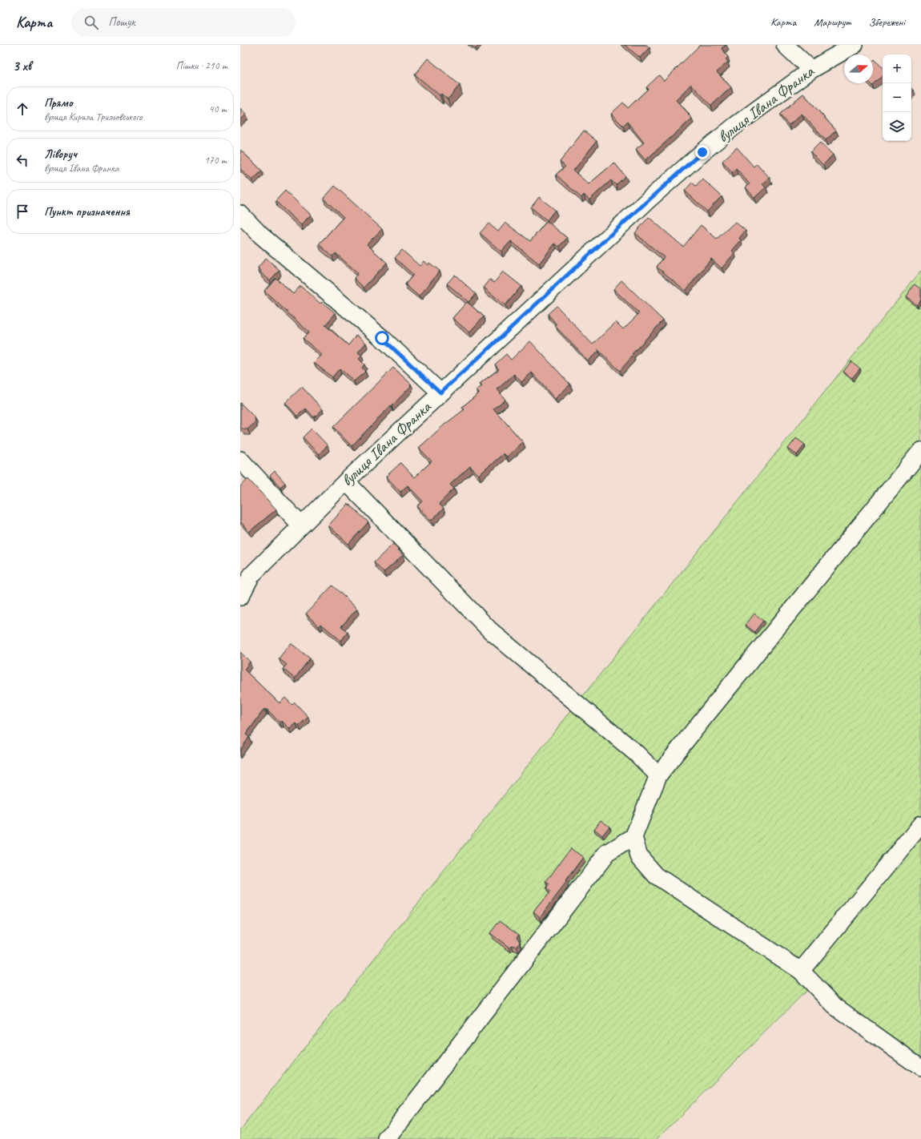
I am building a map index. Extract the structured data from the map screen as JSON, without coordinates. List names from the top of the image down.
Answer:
{
  "streets": {
    "street": ["вулиця Івана Франка"]
  },
  "north": "right",
  "page": {
    "header": "Карта",
    "search": "Пошук",
    "nav": ["Карта", "Маршрут", "Збережені"],
    "heading": ["3 хв", "Пішки · 210 m"],
    "map_buttons": ["+", "−"],
    "list": [
      ["Прямо", "вулиця Кирила Трильовського", "40 m"],
      ["Ліворуч", "вулиця Івана Франка", "170 m"],
      "Пункт призначення"
    ]
  }
}
